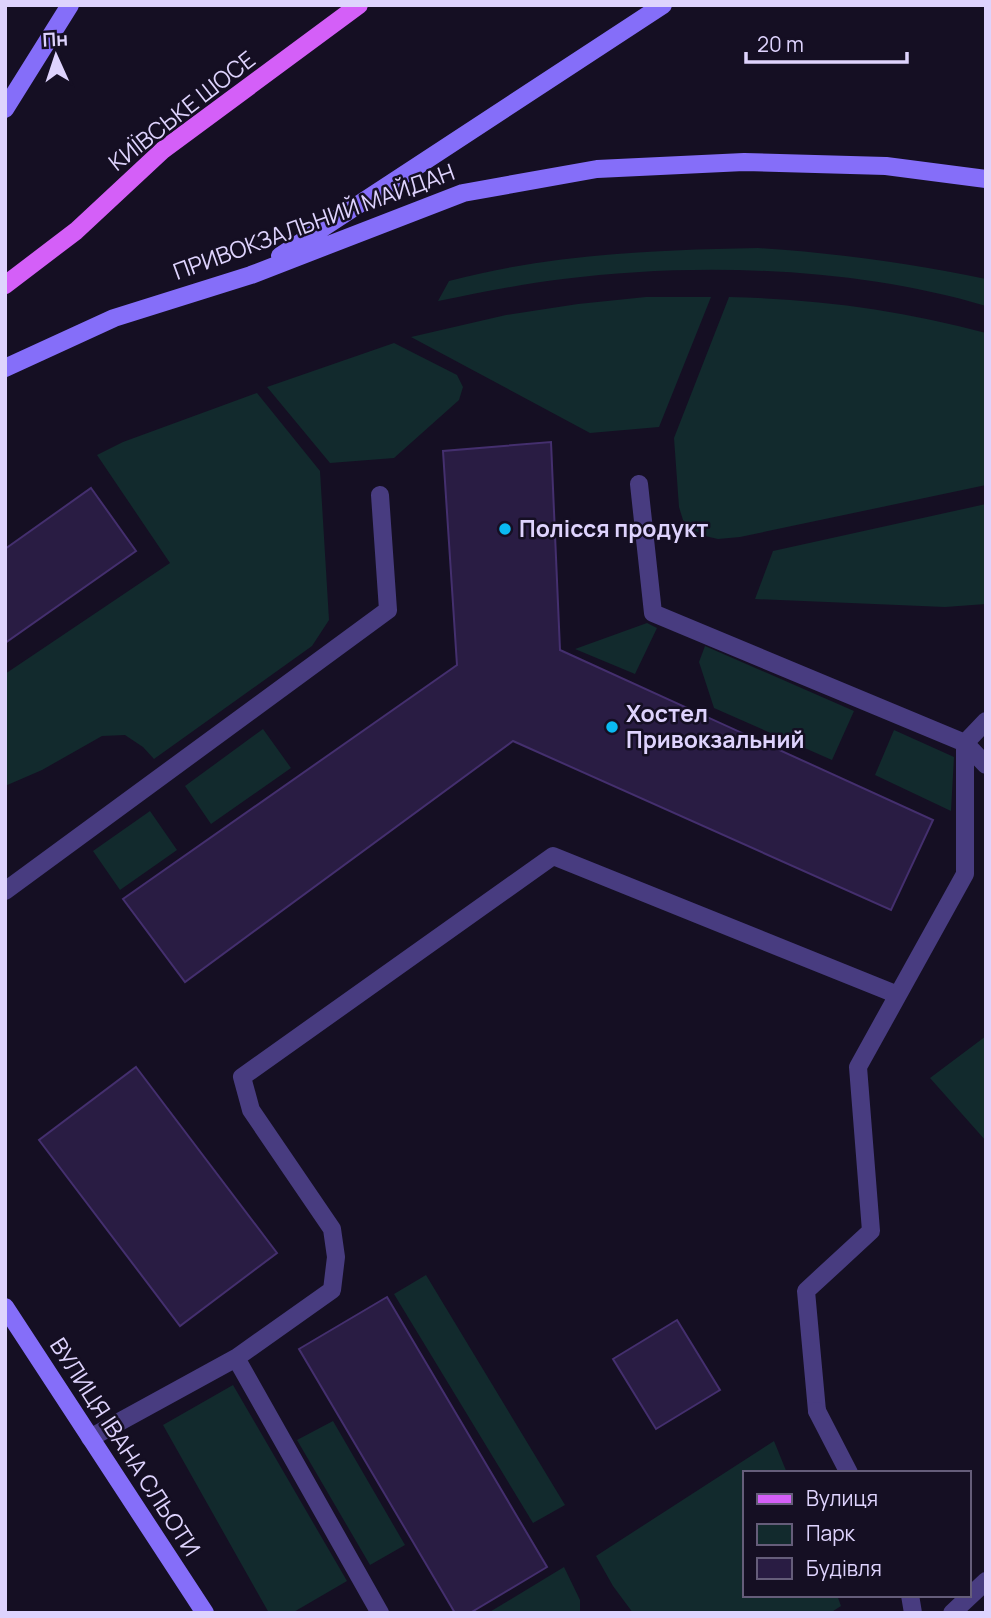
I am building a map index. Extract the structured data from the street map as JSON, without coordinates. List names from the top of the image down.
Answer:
{
  "streets": {
    "main road": ["КИЇВСЬКЕ ШОСЕ", "ПРИВОКЗАЛЬНИЙ МАЙДАН", "ВУЛИЦЯ ІВАНА СЛЬОТИ"]
  },
  "places": ["Полісся продукт", "Хостел Привокзальний"],
  "legend": ["Вулиця", "Парк", "Будівля"],
  "scale_bar": "20 m",
  "north": "top"
}
